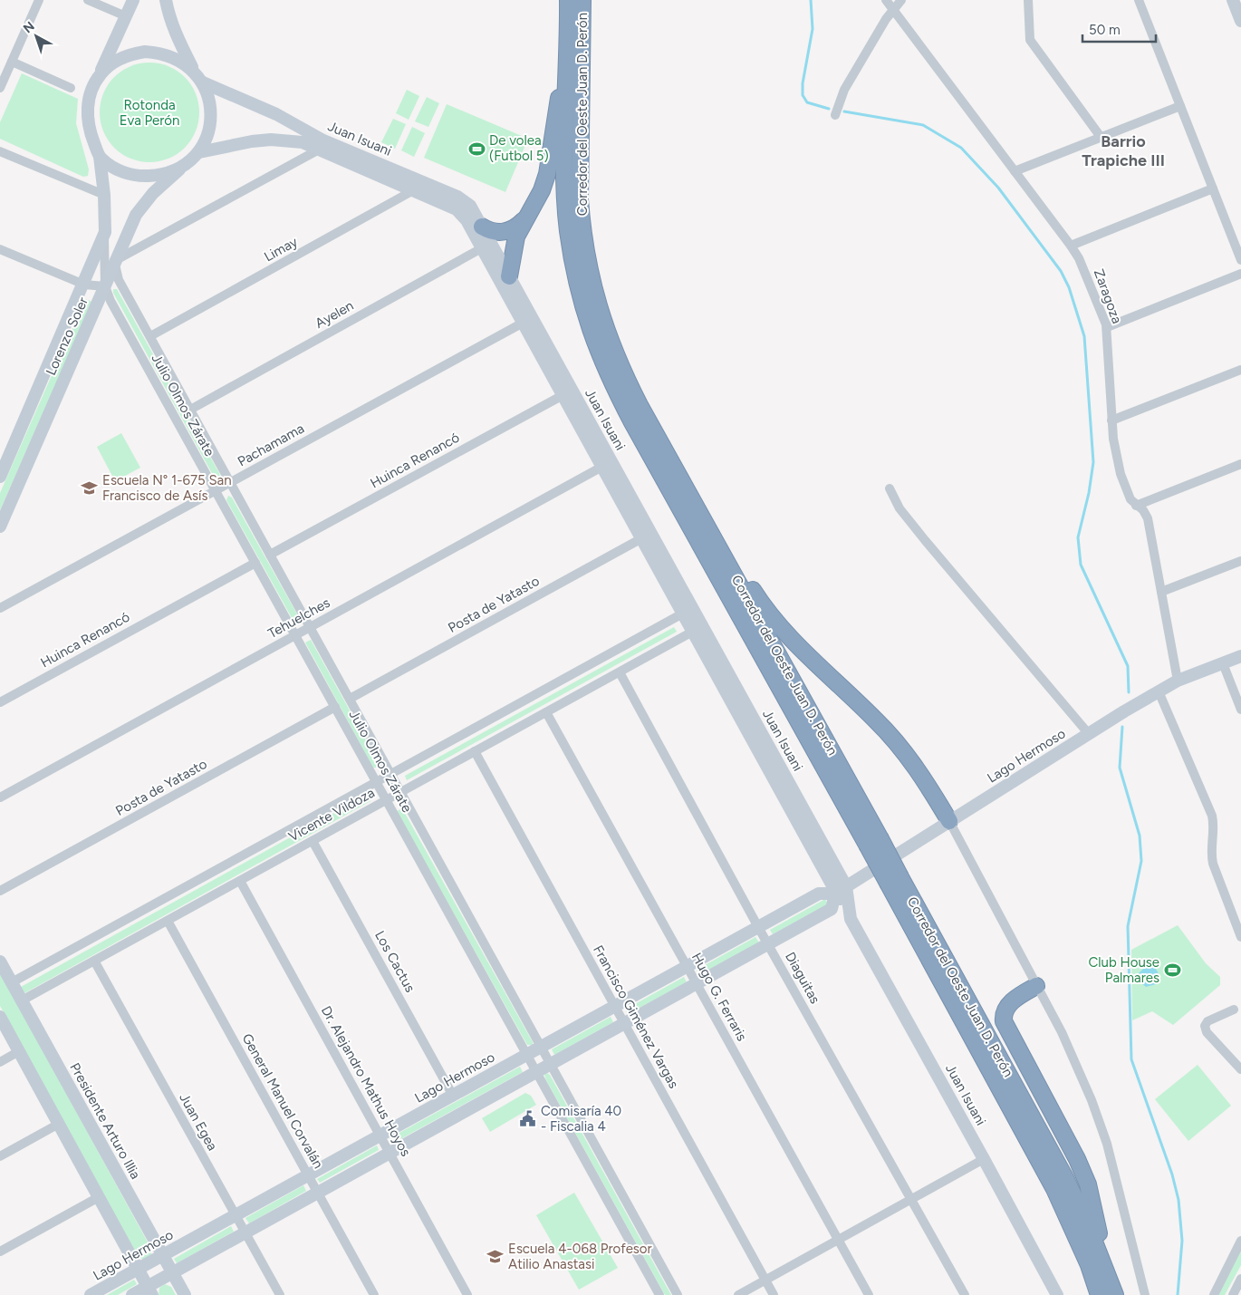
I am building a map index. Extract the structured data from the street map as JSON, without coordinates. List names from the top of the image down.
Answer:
{
  "streets": {
    "highway": ["Corredor del Oeste Juan D. Perón"],
    "street": [
      "Juan Isuani",
      "Limay",
      "Zaragoza",
      "Ayelen",
      "Lorenzo Soler",
      "Julio Olmos Zárate",
      "Pachamama",
      "Huinca Renancó",
      "Posta de Yatasto",
      "Tehuelches",
      "Lago Hermoso",
      "Vicente Vildoza",
      "Los Cactus",
      "Diaguitas",
      "Hugo G. Ferraris",
      "Francisco Giménez Vargas",
      "Dr. Alejandro Mathus Hoyos",
      "General Manuel Corvalán",
      "Presidente Arturo Illia",
      "Juan Egea"
    ]
  },
  "crossings": [
    ["Juan Isuani", "Limay"],
    ["Juan Isuani", "Ayelen"],
    ["Juan Isuani", "Lorenzo Soler"],
    ["Juan Isuani", "Pachamama"],
    ["Juan Isuani", "Huinca Renancó"],
    ["Juan Isuani", "Posta de Yatasto"],
    ["Juan Isuani", "Tehuelches"],
    ["Juan Isuani", "Lago Hermoso"],
    ["Juan Isuani", "Vicente Vildoza"],
    ["Limay", "Julio Olmos Zárate"],
    ["Zaragoza", "Lago Hermoso"],
    ["Ayelen", "Julio Olmos Zárate"],
    ["Lorenzo Soler", "Julio Olmos Zárate"],
    ["Julio Olmos Zárate", "Pachamama"],
    ["Julio Olmos Zárate", "Huinca Renancó"],
    ["Julio Olmos Zárate", "Posta de Yatasto"],
    ["Julio Olmos Zárate", "Tehuelches"],
    ["Julio Olmos Zárate", "Lago Hermoso"],
    ["Julio Olmos Zárate", "Vicente Vildoza"],
    ["Lago Hermoso", "Los Cactus"],
    ["Lago Hermoso", "Diaguitas"],
    ["Lago Hermoso", "Hugo G. Ferraris"],
    ["Lago Hermoso", "Francisco Giménez Vargas"],
    ["Lago Hermoso", "Dr. Alejandro Mathus Hoyos"],
    ["Lago Hermoso", "General Manuel Corvalán"],
    ["Lago Hermoso", "Presidente Arturo Illia"],
    ["Lago Hermoso", "Juan Egea"],
    ["Vicente Vildoza", "Los Cactus"],
    ["Vicente Vildoza", "Diaguitas"],
    ["Vicente Vildoza", "Hugo G. Ferraris"],
    ["Vicente Vildoza", "Francisco Giménez Vargas"],
    ["Vicente Vildoza", "Dr. Alejandro Mathus Hoyos"],
    ["Vicente Vildoza", "General Manuel Corvalán"],
    ["Vicente Vildoza", "Presidente Arturo Illia"],
    ["Vicente Vildoza", "Juan Egea"]
  ],
  "districts": ["Barrio Trapiche III"],
  "parks": ["Rotonda Eva Perón"],
  "places": {
    "sports": ["De volea (Futbol 5)", "Club House Palmares"],
    "school or university": ["Escuela N° 1-675 San Francisco de Asís", "Escuela 4-068 Profesor Atilio Anastasi"],
    "public building": ["Comisaría 40 - Fiscalia 4"]
  },
  "scale_bar": "50 m",
  "north": "top left"
}
